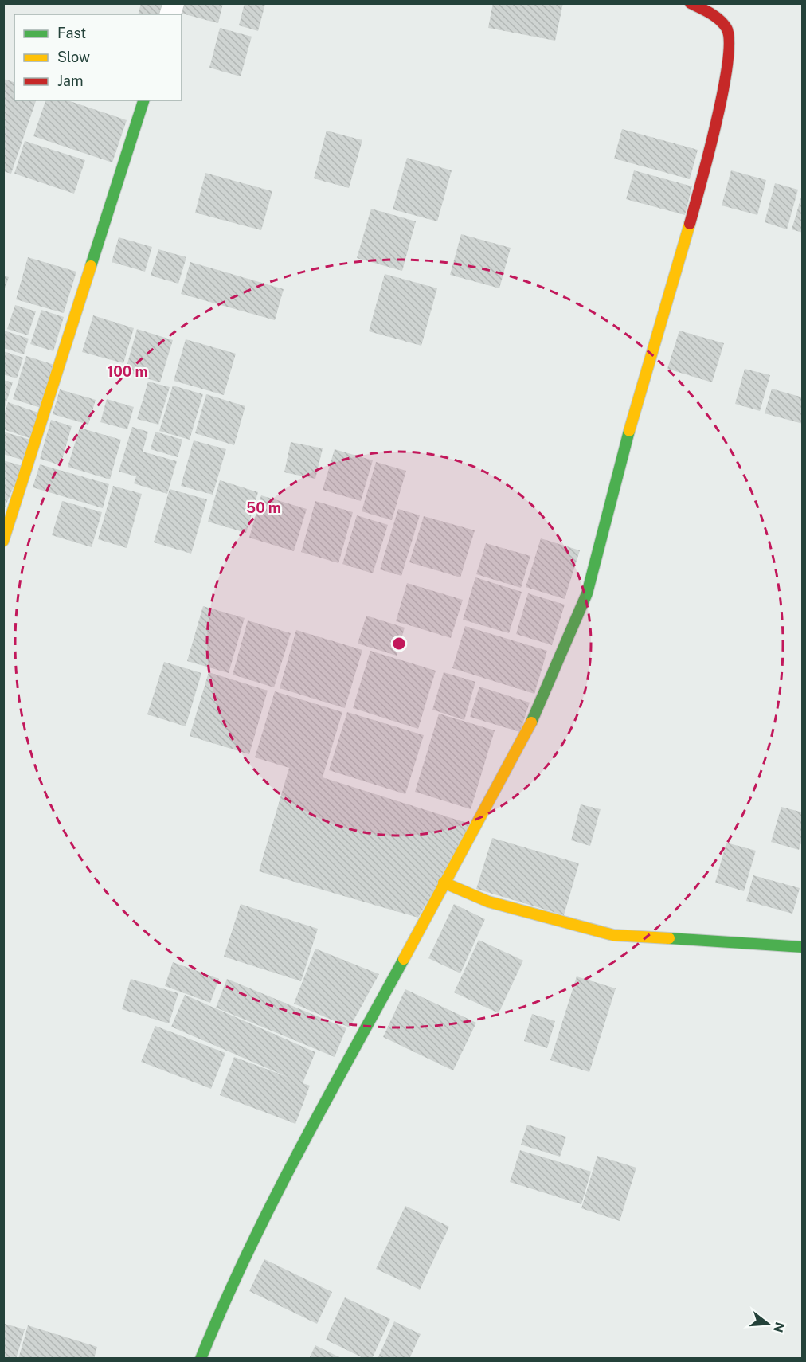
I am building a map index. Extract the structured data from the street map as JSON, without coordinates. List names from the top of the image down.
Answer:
{
  "legend": ["Fast", "Slow", "Jam"],
  "north": "right",
  "rings": ["100 m", "50 m"]
}
